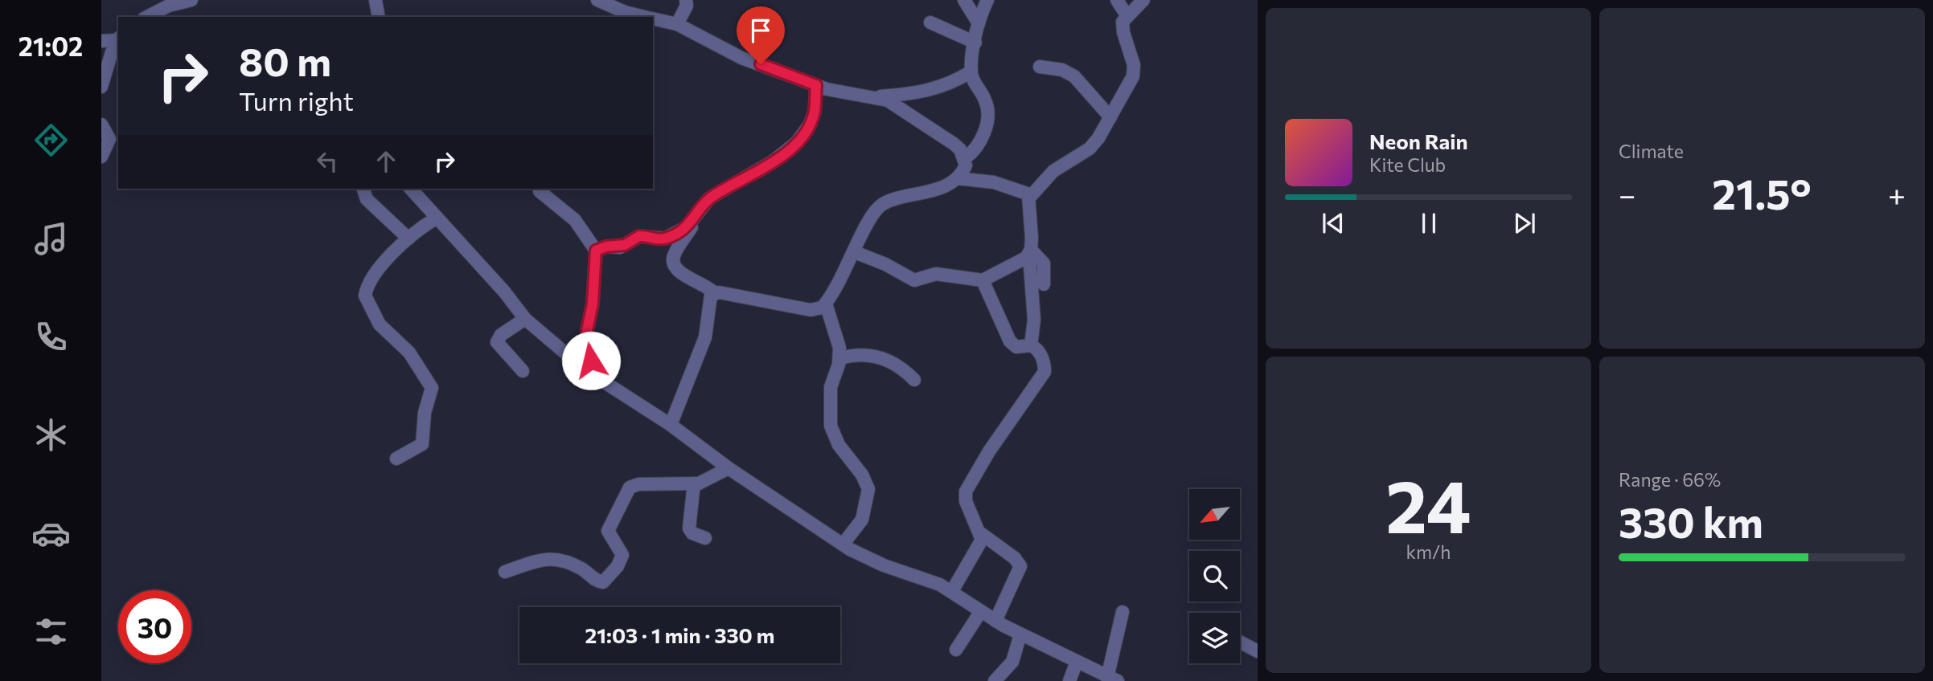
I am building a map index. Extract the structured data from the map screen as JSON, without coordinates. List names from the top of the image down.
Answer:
{
  "north": "bottom left",
  "page": {
    "tabs": "21:02",
    "tile": [
      "Climate",
      ["24", "km/h"],
      ["Range · 66%", "330 km"]
    ],
    "turn": ["80 m", "Turn right"],
    "song": ["Neon Rain", "Kite Club"],
    "heat": ["−", "21.5°", "+"],
    "limit": "30",
    "trip": "21:03 · 1 min · 330 m"
  }
}
